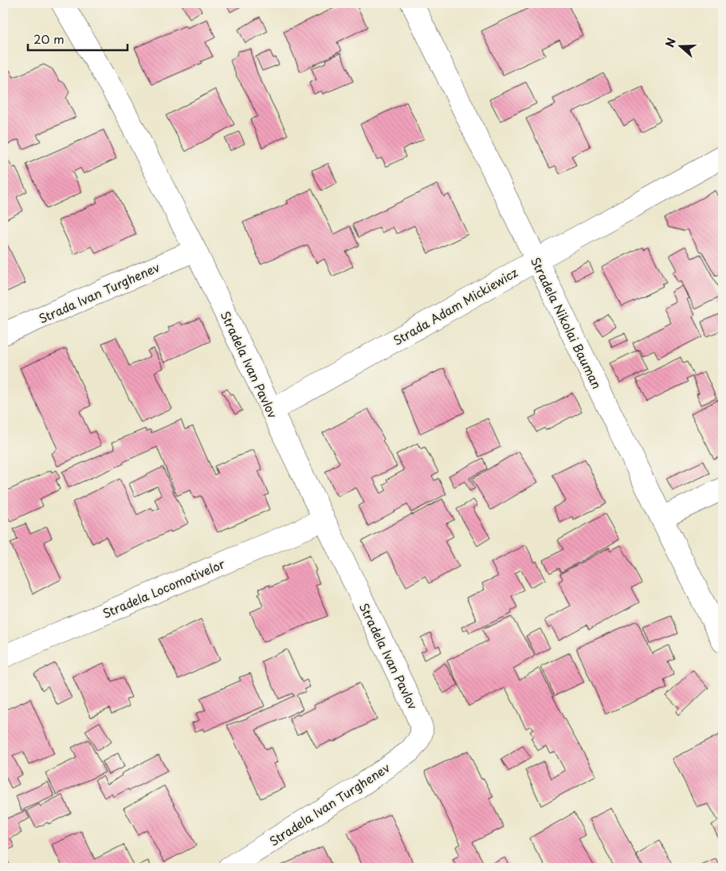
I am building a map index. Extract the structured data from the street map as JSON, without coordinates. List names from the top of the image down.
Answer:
{
  "streets": {
    "street": [
      "Strada Ivan Turghenev",
      "Strada Adam Mickiewicz",
      "Stradela Nikolai Bauman",
      "Stradela Ivan Pavlov",
      "Stradela Locomotivelor",
      "Stradela Ivan Turghenev"
    ]
  },
  "crossings": [
    ["Strada Ivan Turghenev", "Stradela Ivan Pavlov"],
    ["Strada Adam Mickiewicz", "Stradela Nikolai Bauman"],
    ["Strada Adam Mickiewicz", "Stradela Ivan Pavlov"],
    ["Stradela Ivan Pavlov", "Stradela Locomotivelor"],
    ["Stradela Ivan Pavlov", "Stradela Ivan Turghenev"]
  ],
  "scale_bar": "20 m",
  "north": "left"
}
